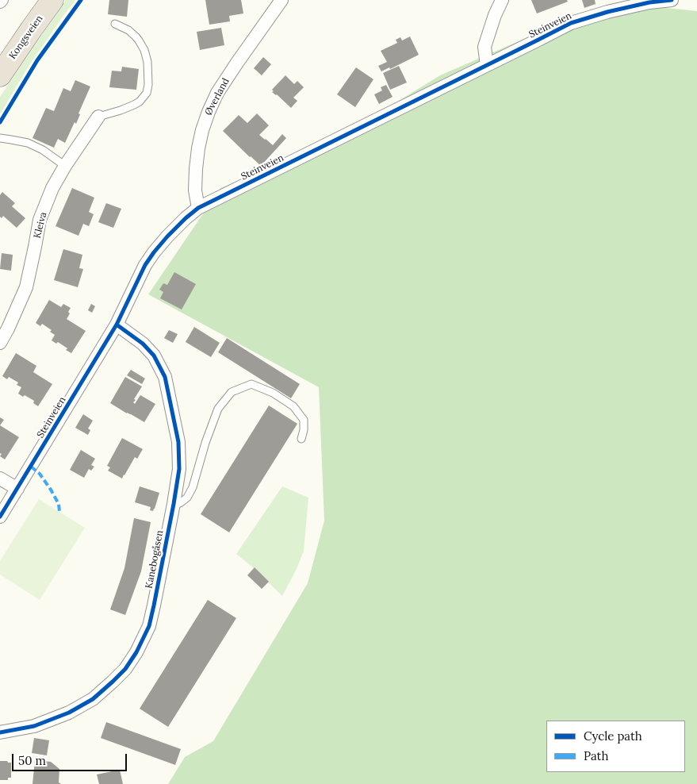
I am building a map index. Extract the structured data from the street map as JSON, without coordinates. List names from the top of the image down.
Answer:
{
  "streets": {
    "highway": ["Kongsveien"],
    "street": [
      "Steinveien",
      "Øverland",
      "Kleiva",
      "Kanebogåsen"
    ]
  },
  "crossings": [
    ["Steinveien", "Øverland"],
    ["Steinveien", "Kanebogåsen"]
  ],
  "legend": ["Cycle path", "Path"],
  "scale_bar": "50 m"
}
